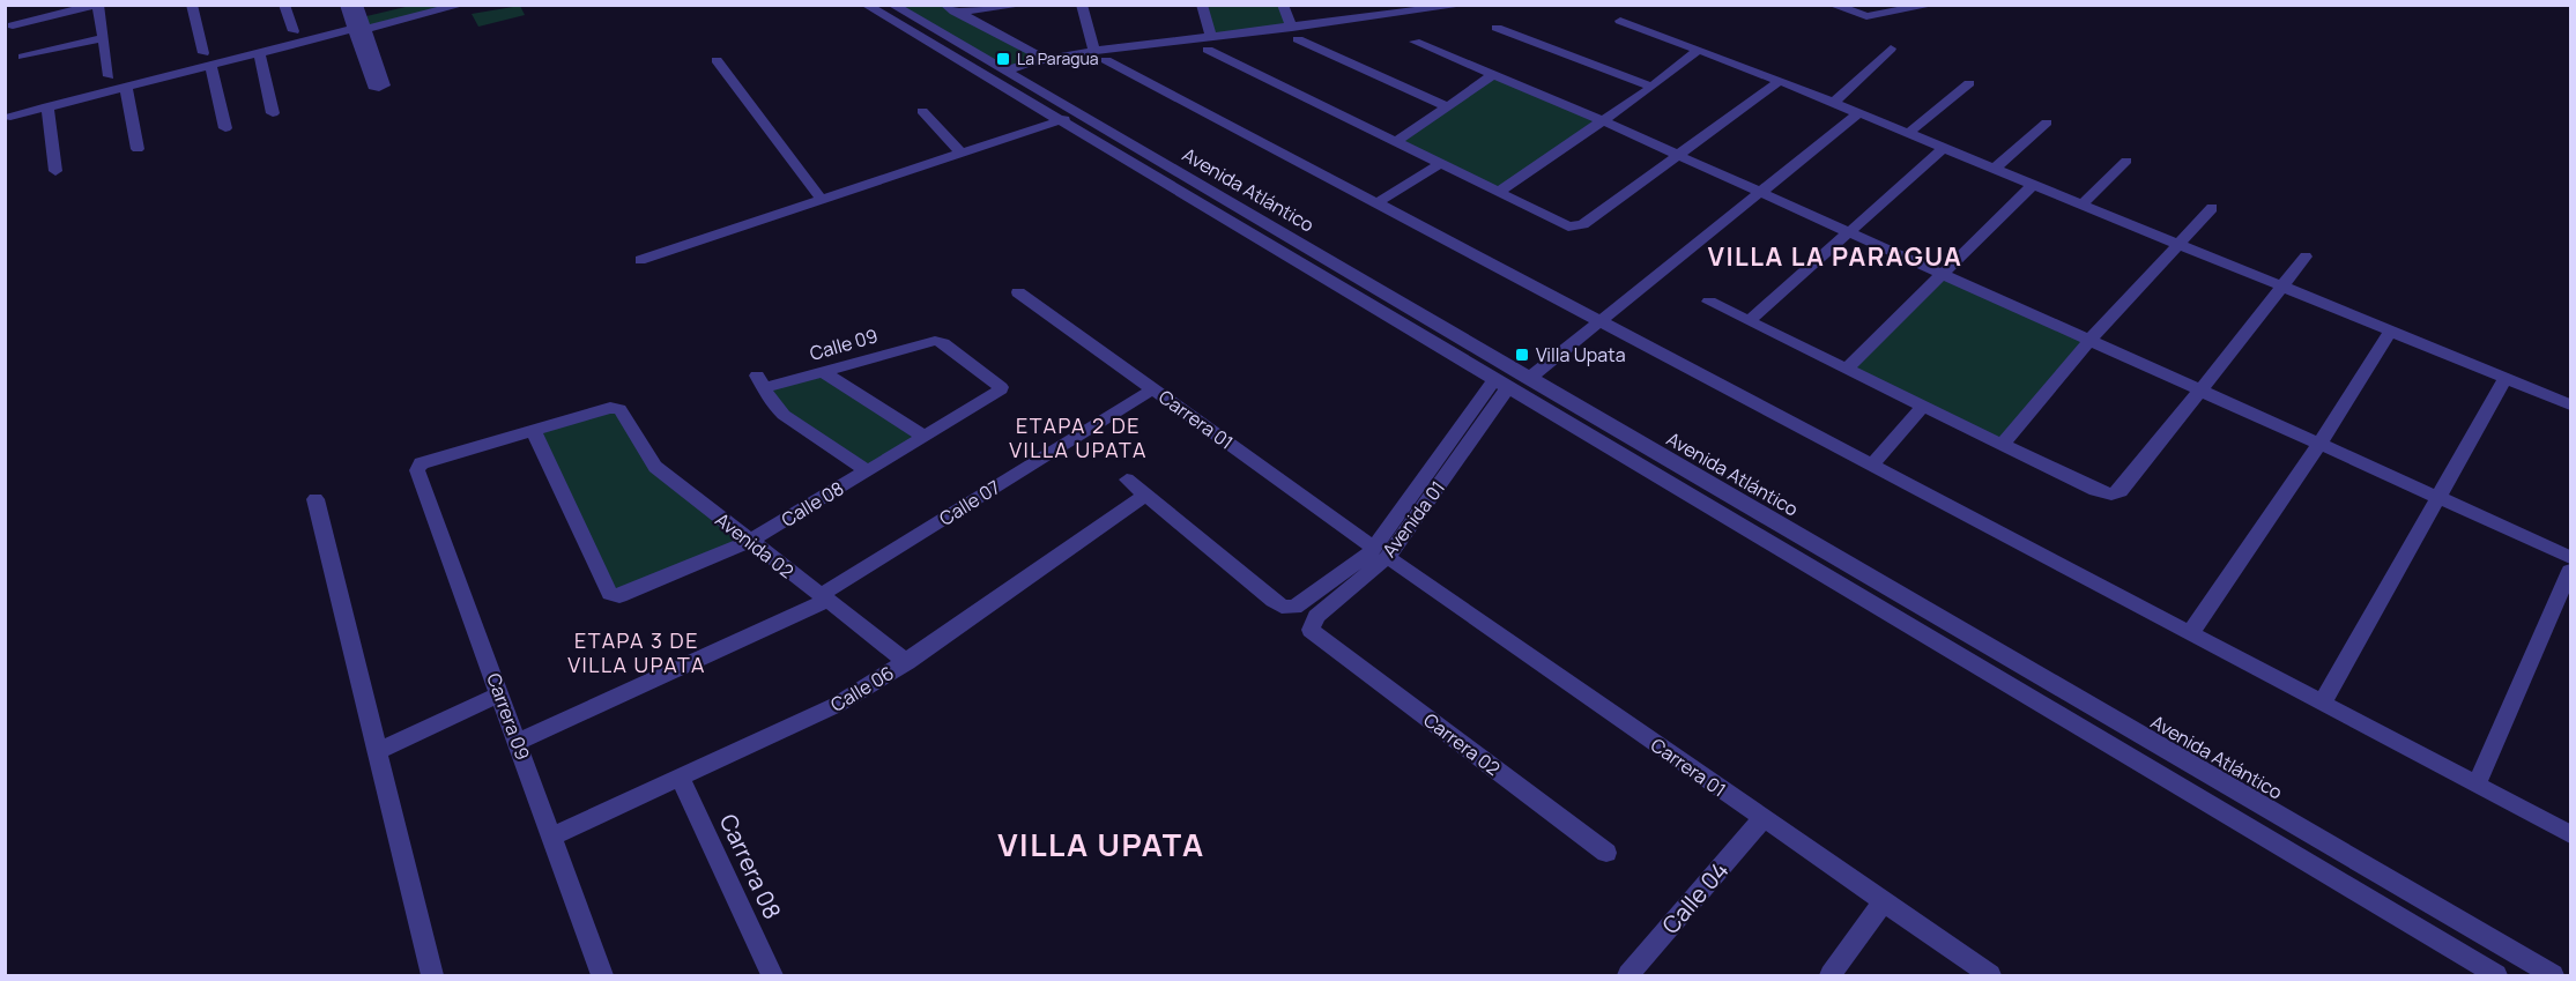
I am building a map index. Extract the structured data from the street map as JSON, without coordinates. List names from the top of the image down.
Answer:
{
  "streets": {
    "street": [
      "Avenida Atlántico",
      "Calle 09",
      "Carrera 01",
      "Calle 07",
      "Calle 08",
      "Avenida 01",
      "Avenida 02",
      "Calle 06",
      "Carrera 09",
      "Carrera 02",
      "Carrera 08",
      "Calle 04"
    ]
  },
  "crossings": [
    ["Avenida Atlántico", "Avenida 01"],
    ["Calle 09", "Calle 08"],
    ["Carrera 01", "Calle 07"],
    ["Carrera 01", "Avenida 01"],
    ["Carrera 01", "Calle 04"],
    ["Calle 07", "Avenida 02"],
    ["Calle 07", "Carrera 09"],
    ["Calle 08", "Avenida 02"],
    ["Calle 08", "Carrera 09"],
    ["Avenida 01", "Calle 06"],
    ["Avenida 01", "Carrera 02"],
    ["Avenida 02", "Calle 06"],
    ["Avenida 02", "Carrera 09"],
    ["Calle 06", "Carrera 09"],
    ["Calle 06", "Carrera 08"]
  ],
  "districts": [
    "VILLA LA PARAGUA",
    "ETAPA 2 DE VILLA UPATA",
    "ETAPA 3 DE VILLA UPATA",
    "VILLA UPATA"
  ],
  "places": {
    "transit": ["La Paragua", "Villa Upata"]
  }
}
